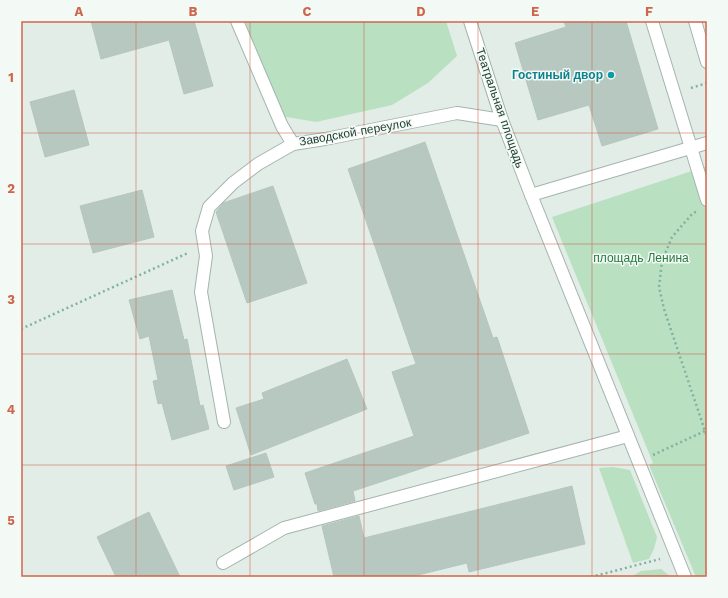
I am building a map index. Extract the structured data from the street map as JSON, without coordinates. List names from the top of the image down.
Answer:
{
  "streets": {
    "street": ["Театральная площадь", "Заводской переулок"]
  },
  "crossings": [
    ["Театральная площадь", "Заводской переулок"]
  ],
  "parks": ["площадь Ленина"],
  "places": ["Гостиный двор"],
  "grid": {
    "columns": [
      "A",
      "B",
      "C",
      "D",
      "E",
      "F"
    ],
    "rows": [
      "1",
      "2",
      "3",
      "4",
      "5"
    ]
  }
}
